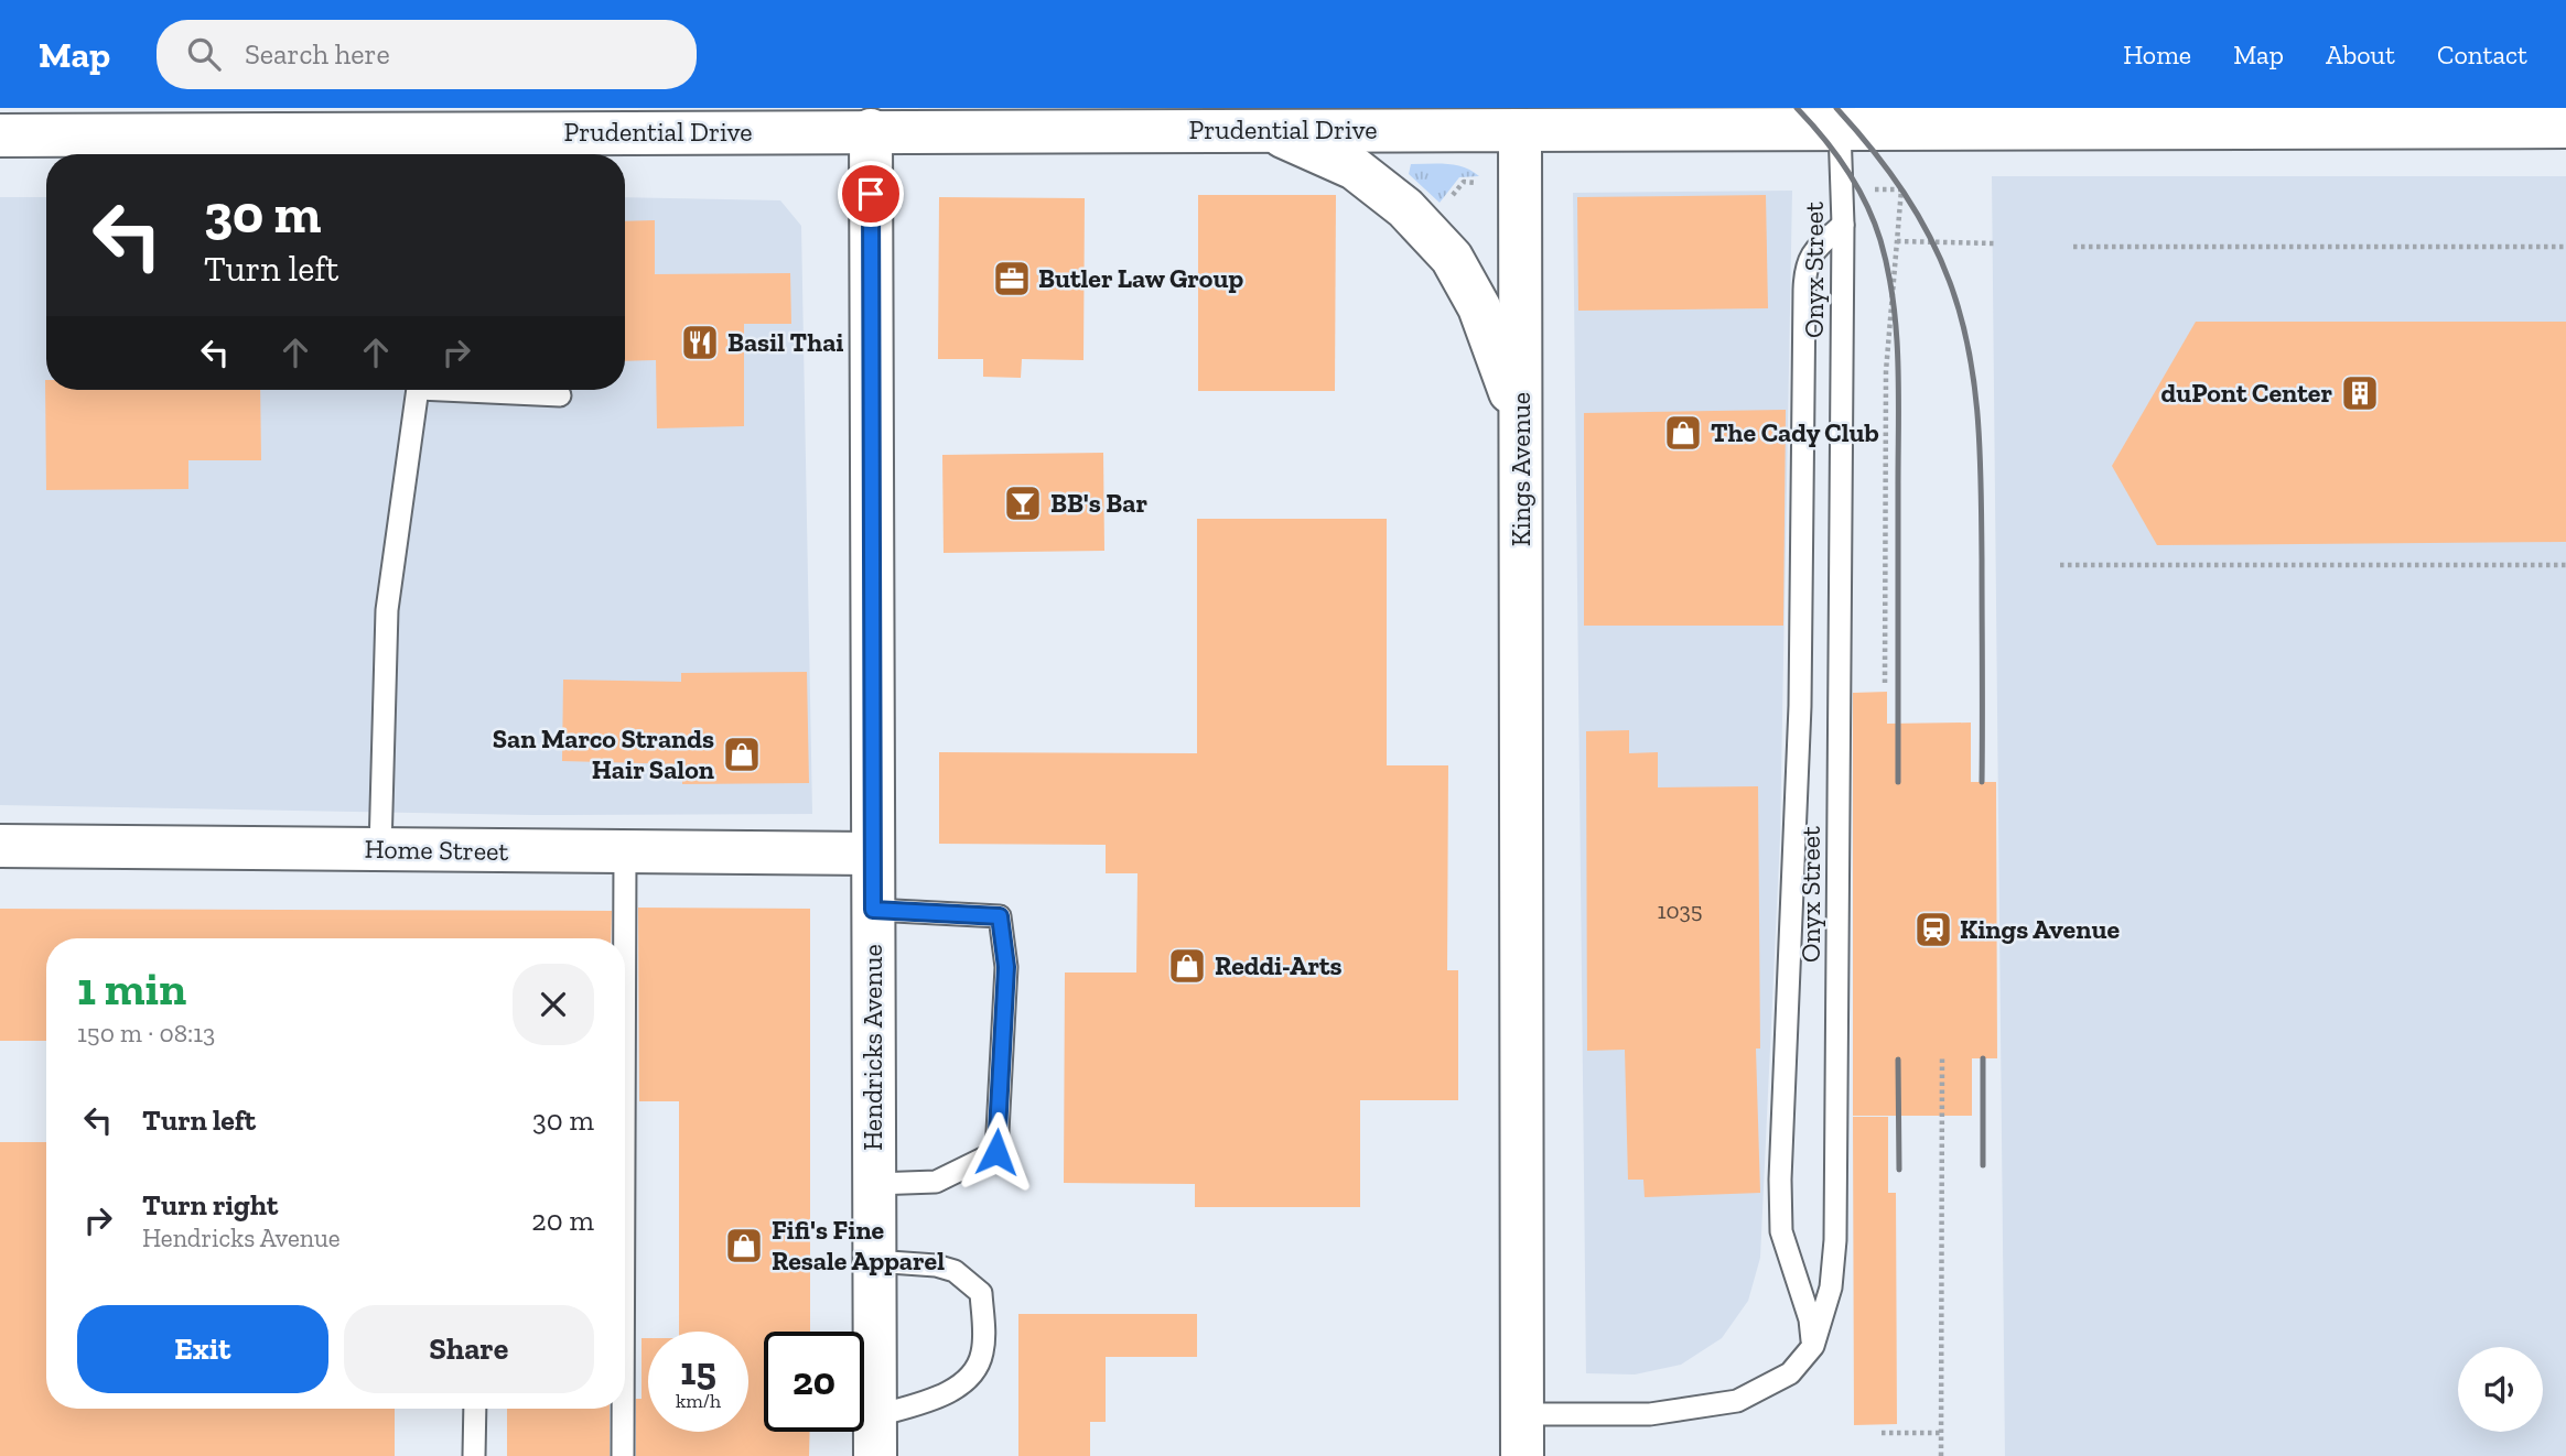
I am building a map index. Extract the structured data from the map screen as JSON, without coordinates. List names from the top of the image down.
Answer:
{
  "streets": {
    "main road": [
      "Prudential Drive",
      "Kings Avenue",
      "Home Street",
      "Hendricks Avenue"
    ],
    "lane": ["Onyx Street"]
  },
  "crossings": [
    ["Prudential Drive", "Onyx Street"],
    ["Prudential Drive", "Kings Avenue"],
    ["Prudential Drive", "Hendricks Avenue"],
    ["Onyx Street", "Kings Avenue"],
    ["Home Street", "Hendricks Avenue"]
  ],
  "places": {
    "office": ["Butler Law Group"],
    "restaurant": ["Basil Thai"],
    "building": ["duPont Center"],
    "shop": [
      "The Cady Club",
      "San Marco Strands Hair Salon",
      "Reddi-Arts",
      "Fifi's Fine Resale Apparel"
    ],
    "bar": ["BB's Bar"],
    "station": ["Kings Avenue"]
  },
  "house_numbers": ["1035"],
  "page": {
    "header": "Map",
    "search": "Search here",
    "nav": [
      "Home",
      "Map",
      "About",
      "Contact"
    ],
    "turn": ["30 m", "Turn left"],
    "heading": ["1 min", "150 m · 08:13"],
    "list": [
      {
        "name": "Turn left",
        "value": "30 m"
      },
      {
        "name": "Turn right",
        "note": "Hendricks Avenue",
        "value": "20 m"
      }
    ],
    "buttons": ["Exit", "Share"],
    "speed": "15 km/h",
    "limit": "20"
  }
}
